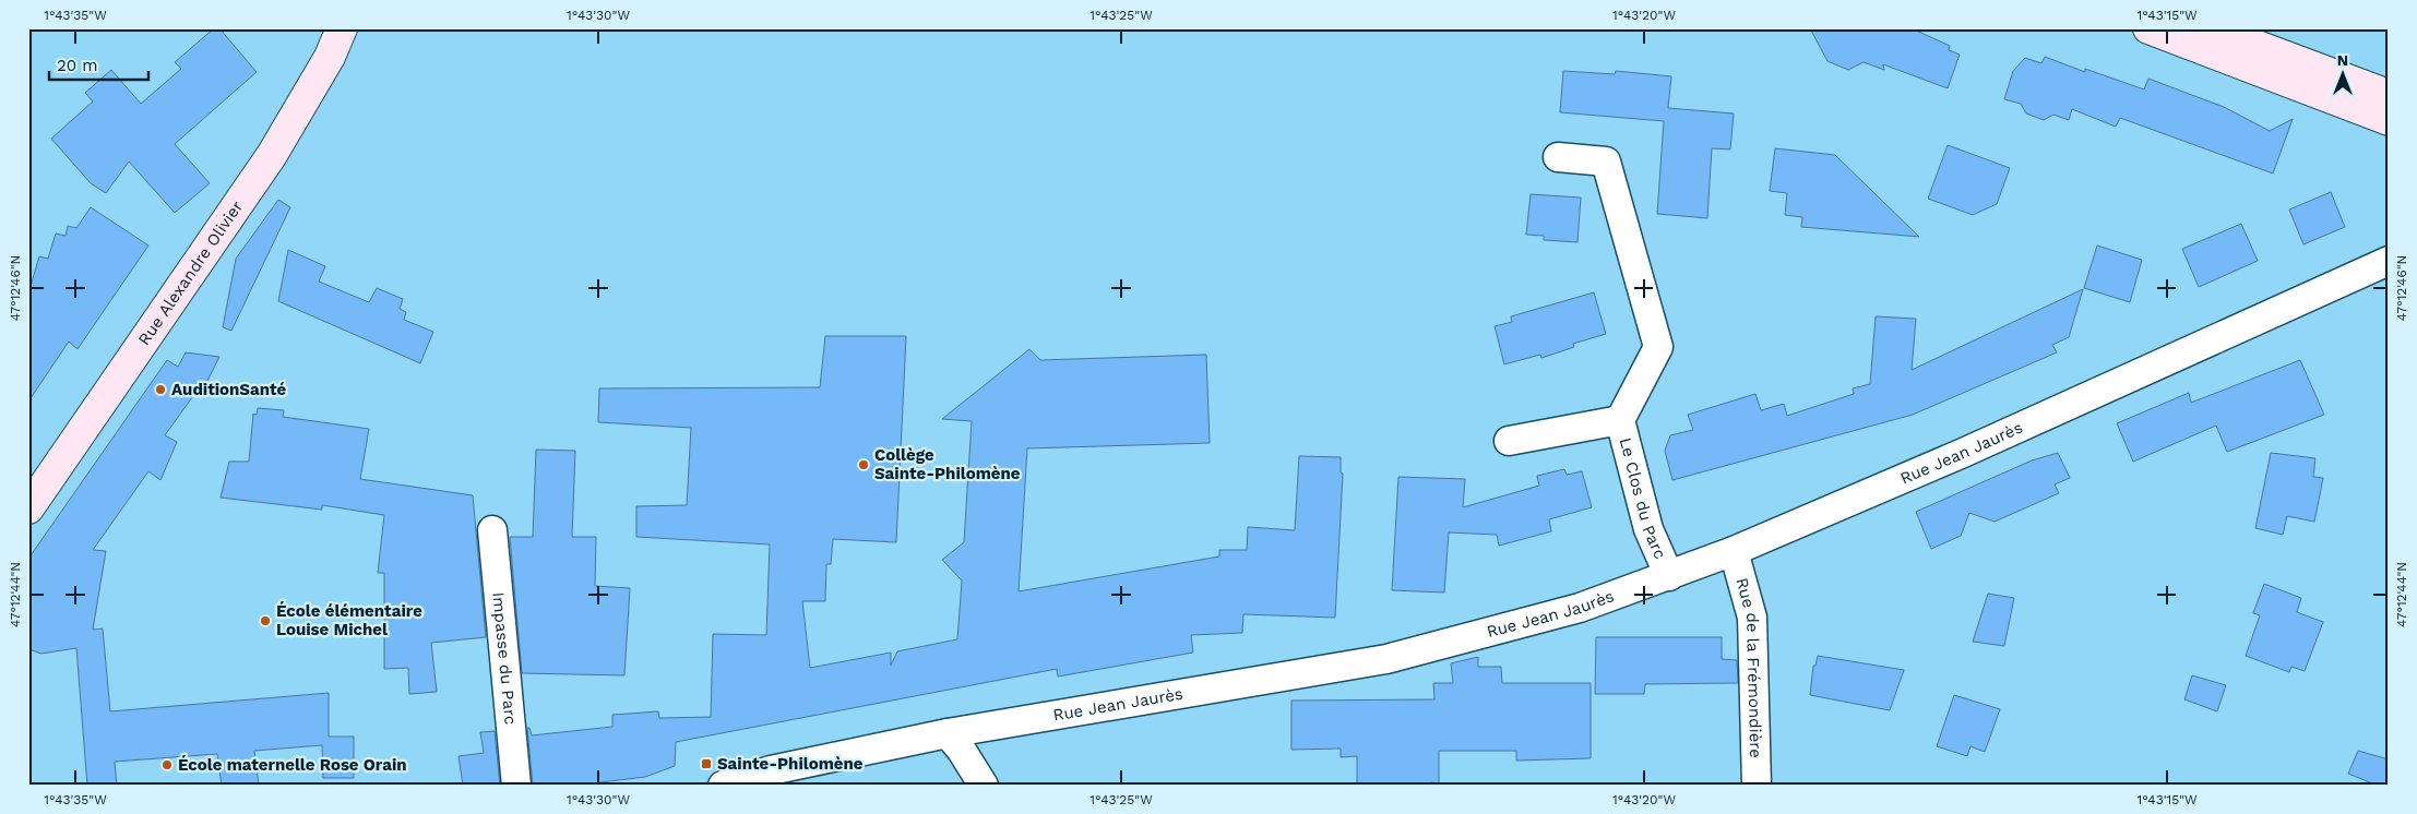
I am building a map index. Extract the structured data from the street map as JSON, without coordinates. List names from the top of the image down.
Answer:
{
  "streets": {
    "street": [
      "Rue Alexandre Olivier",
      "Rue Jean Jaurès",
      "Le Clos du Parc",
      "Impasse du Parc",
      "Rue de la Frémondière"
    ]
  },
  "crossings": [
    ["Rue Jean Jaurès", "Le Clos du Parc"],
    ["Rue Jean Jaurès", "Rue de la Frémondière"]
  ],
  "places": {
    "other": [
      "AuditionSanté",
      "Collège Sainte-Philomène",
      "École élémentaire Louise Michel",
      "École maternelle Rose Orain"
    ],
    "transit": ["Sainte-Philomène"]
  },
  "scale_bar": "20 m",
  "north": "top",
  "coordinates": [
    "1°43'35\"W",
    "1°43'30\"W",
    "1°43'25\"W",
    "1°43'20\"W",
    "1°43'15\"W",
    "47°12'46\"N",
    "47°12'44\"N"
  ]
}
